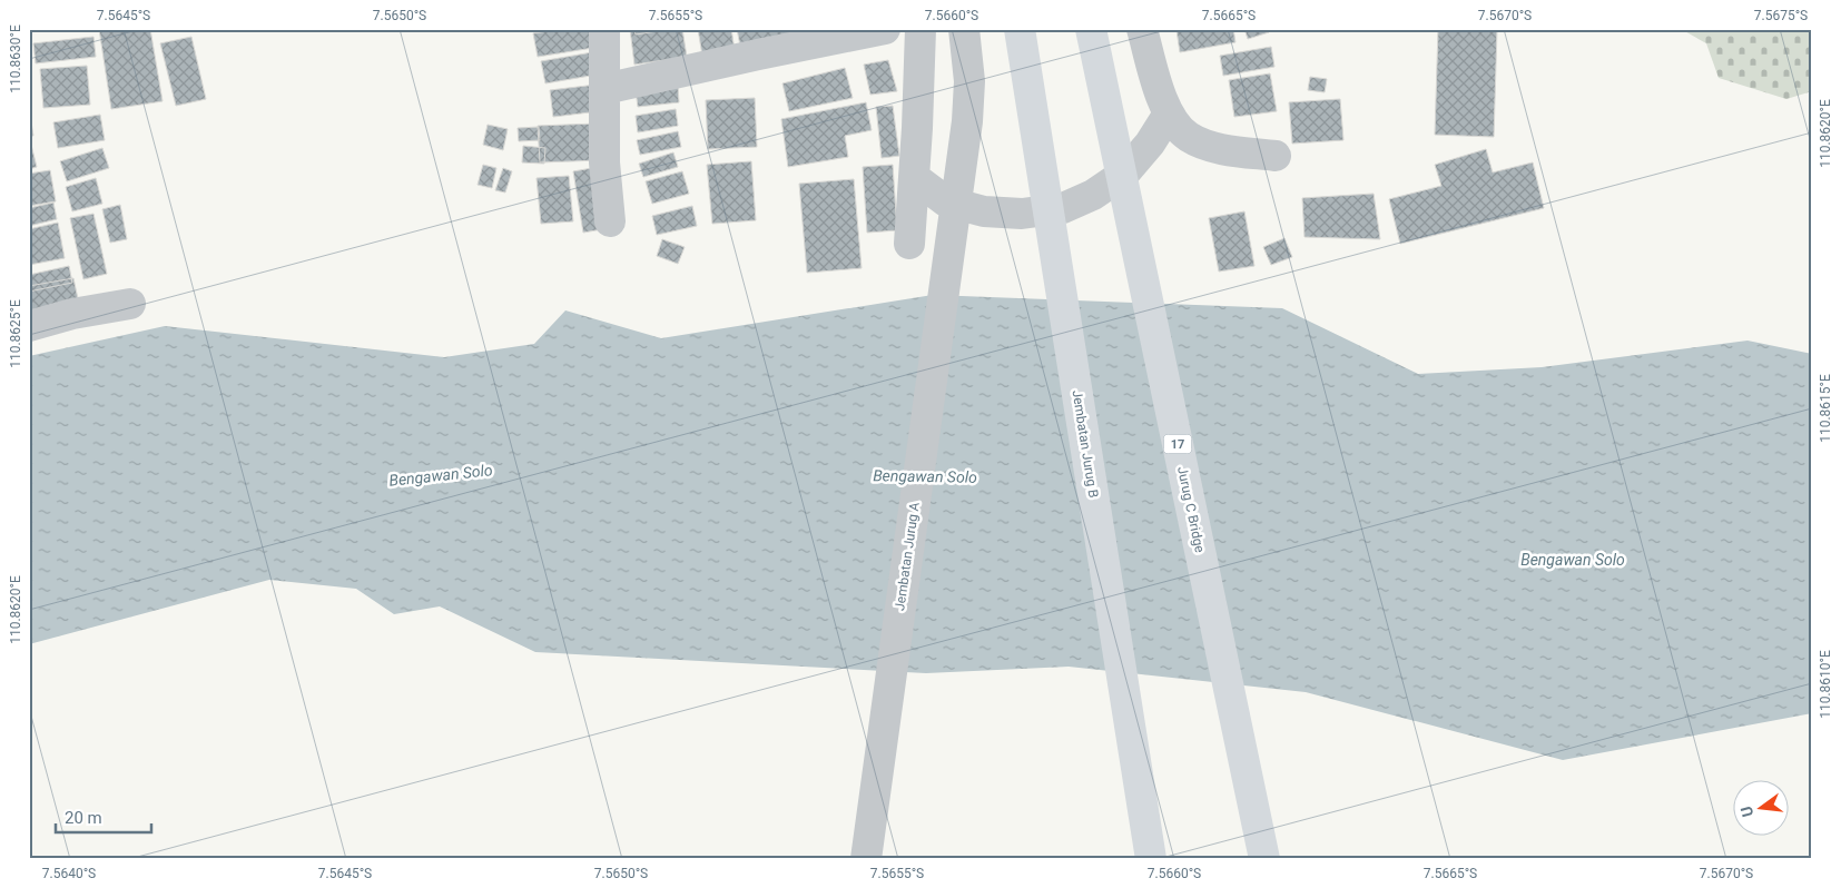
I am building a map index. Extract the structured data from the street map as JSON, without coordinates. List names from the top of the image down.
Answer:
{
  "streets": {
    "highway": ["Jembatan Jurug B", "17", "Jurug C Bridge"],
    "street": ["Jembatan Jurug A"]
  },
  "water": ["Bengawan Solo"],
  "scale_bar": "20 m",
  "north": "left",
  "coordinates": [
    "7.5645°S",
    "7.5650°S",
    "7.5655°S",
    "7.5660°S",
    "7.5665°S",
    "7.5670°S",
    "7.5675°S",
    "110.8630°E",
    "110.8620°E",
    "110.8625°E",
    "110.8615°E",
    "110.8610°E",
    "7.5640°S"
  ]
}
